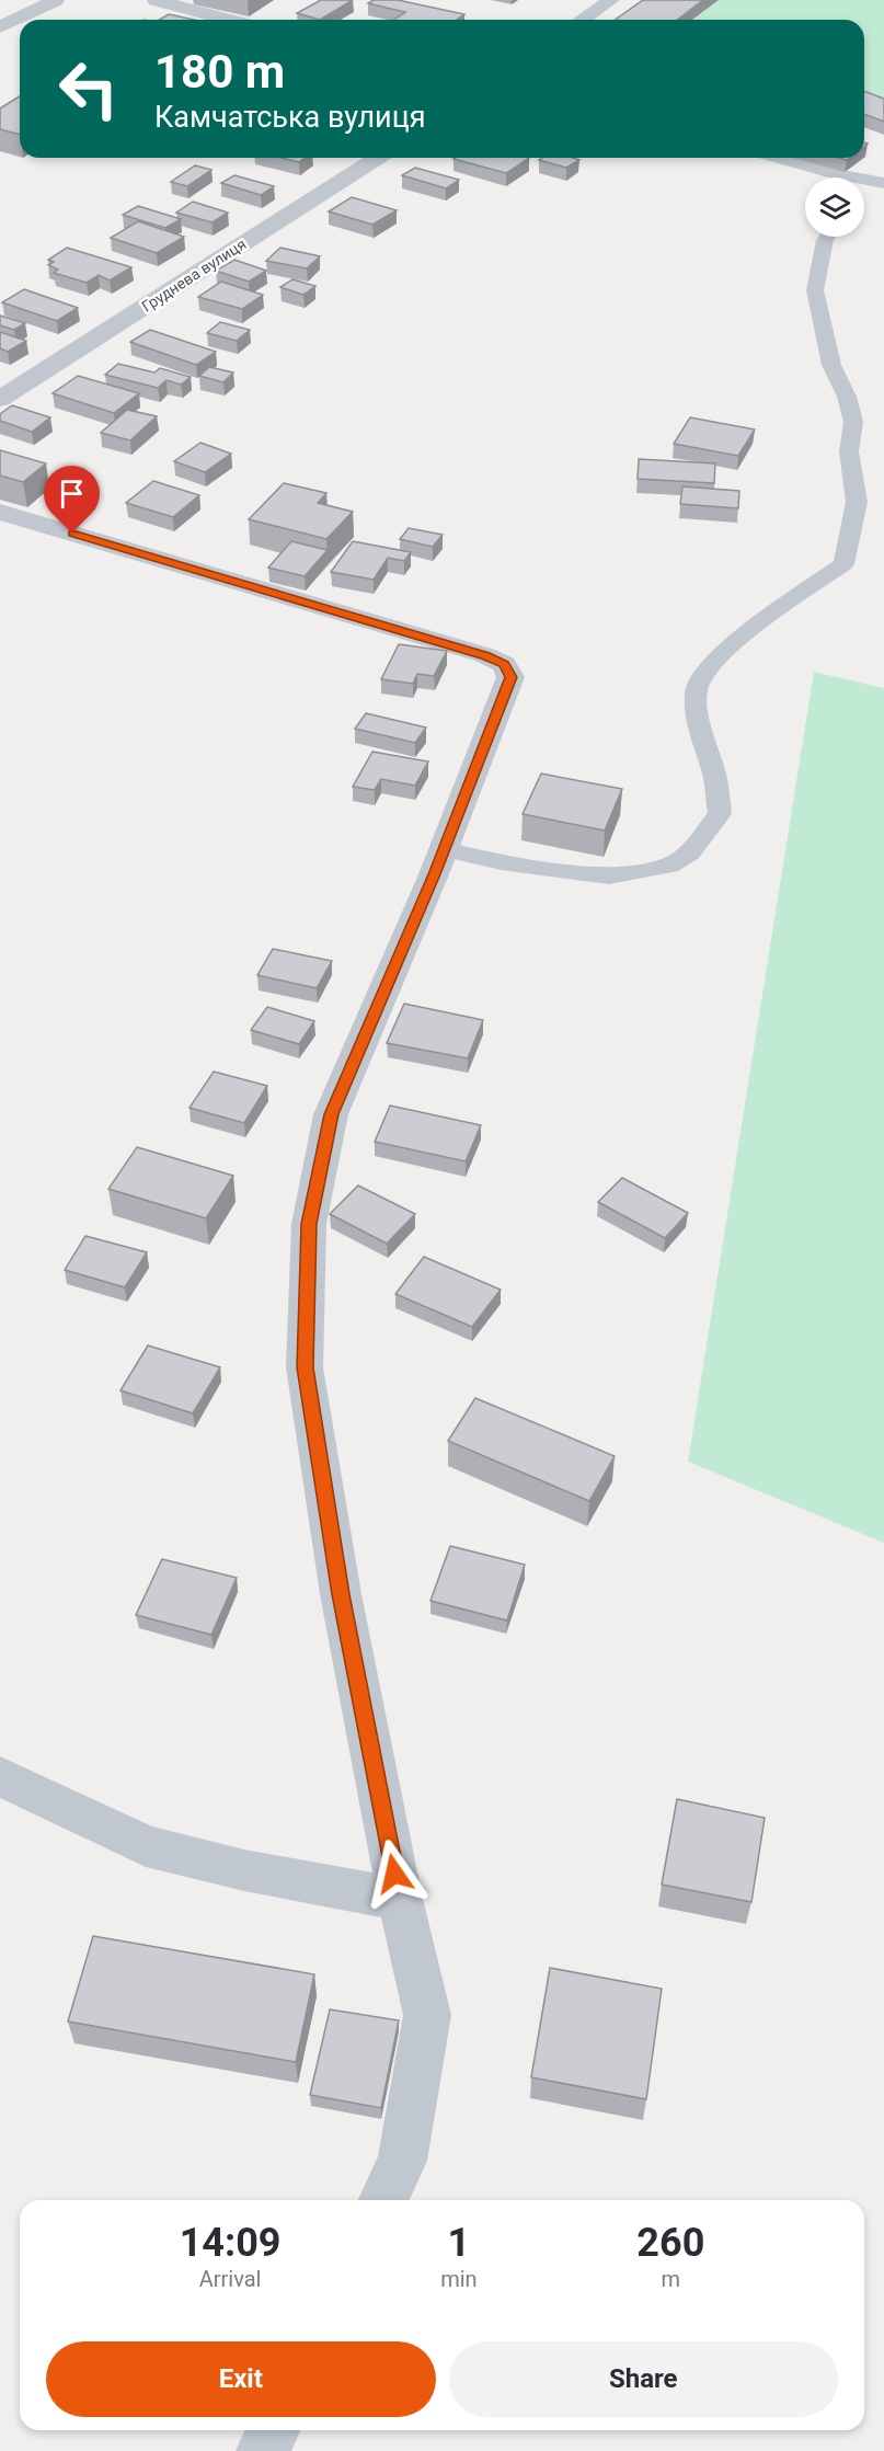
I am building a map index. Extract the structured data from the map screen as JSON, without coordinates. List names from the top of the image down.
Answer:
{
  "streets": {
    "street": ["Груднева вулиця"]
  },
  "page": {
    "turn": ["180 m", "Камчатська вулиця"],
    "eta": [
      "14:09",
      "Arrival",
      "1",
      "min",
      "260",
      "m"
    ],
    "buttons": ["Exit", "Share"]
  }
}
